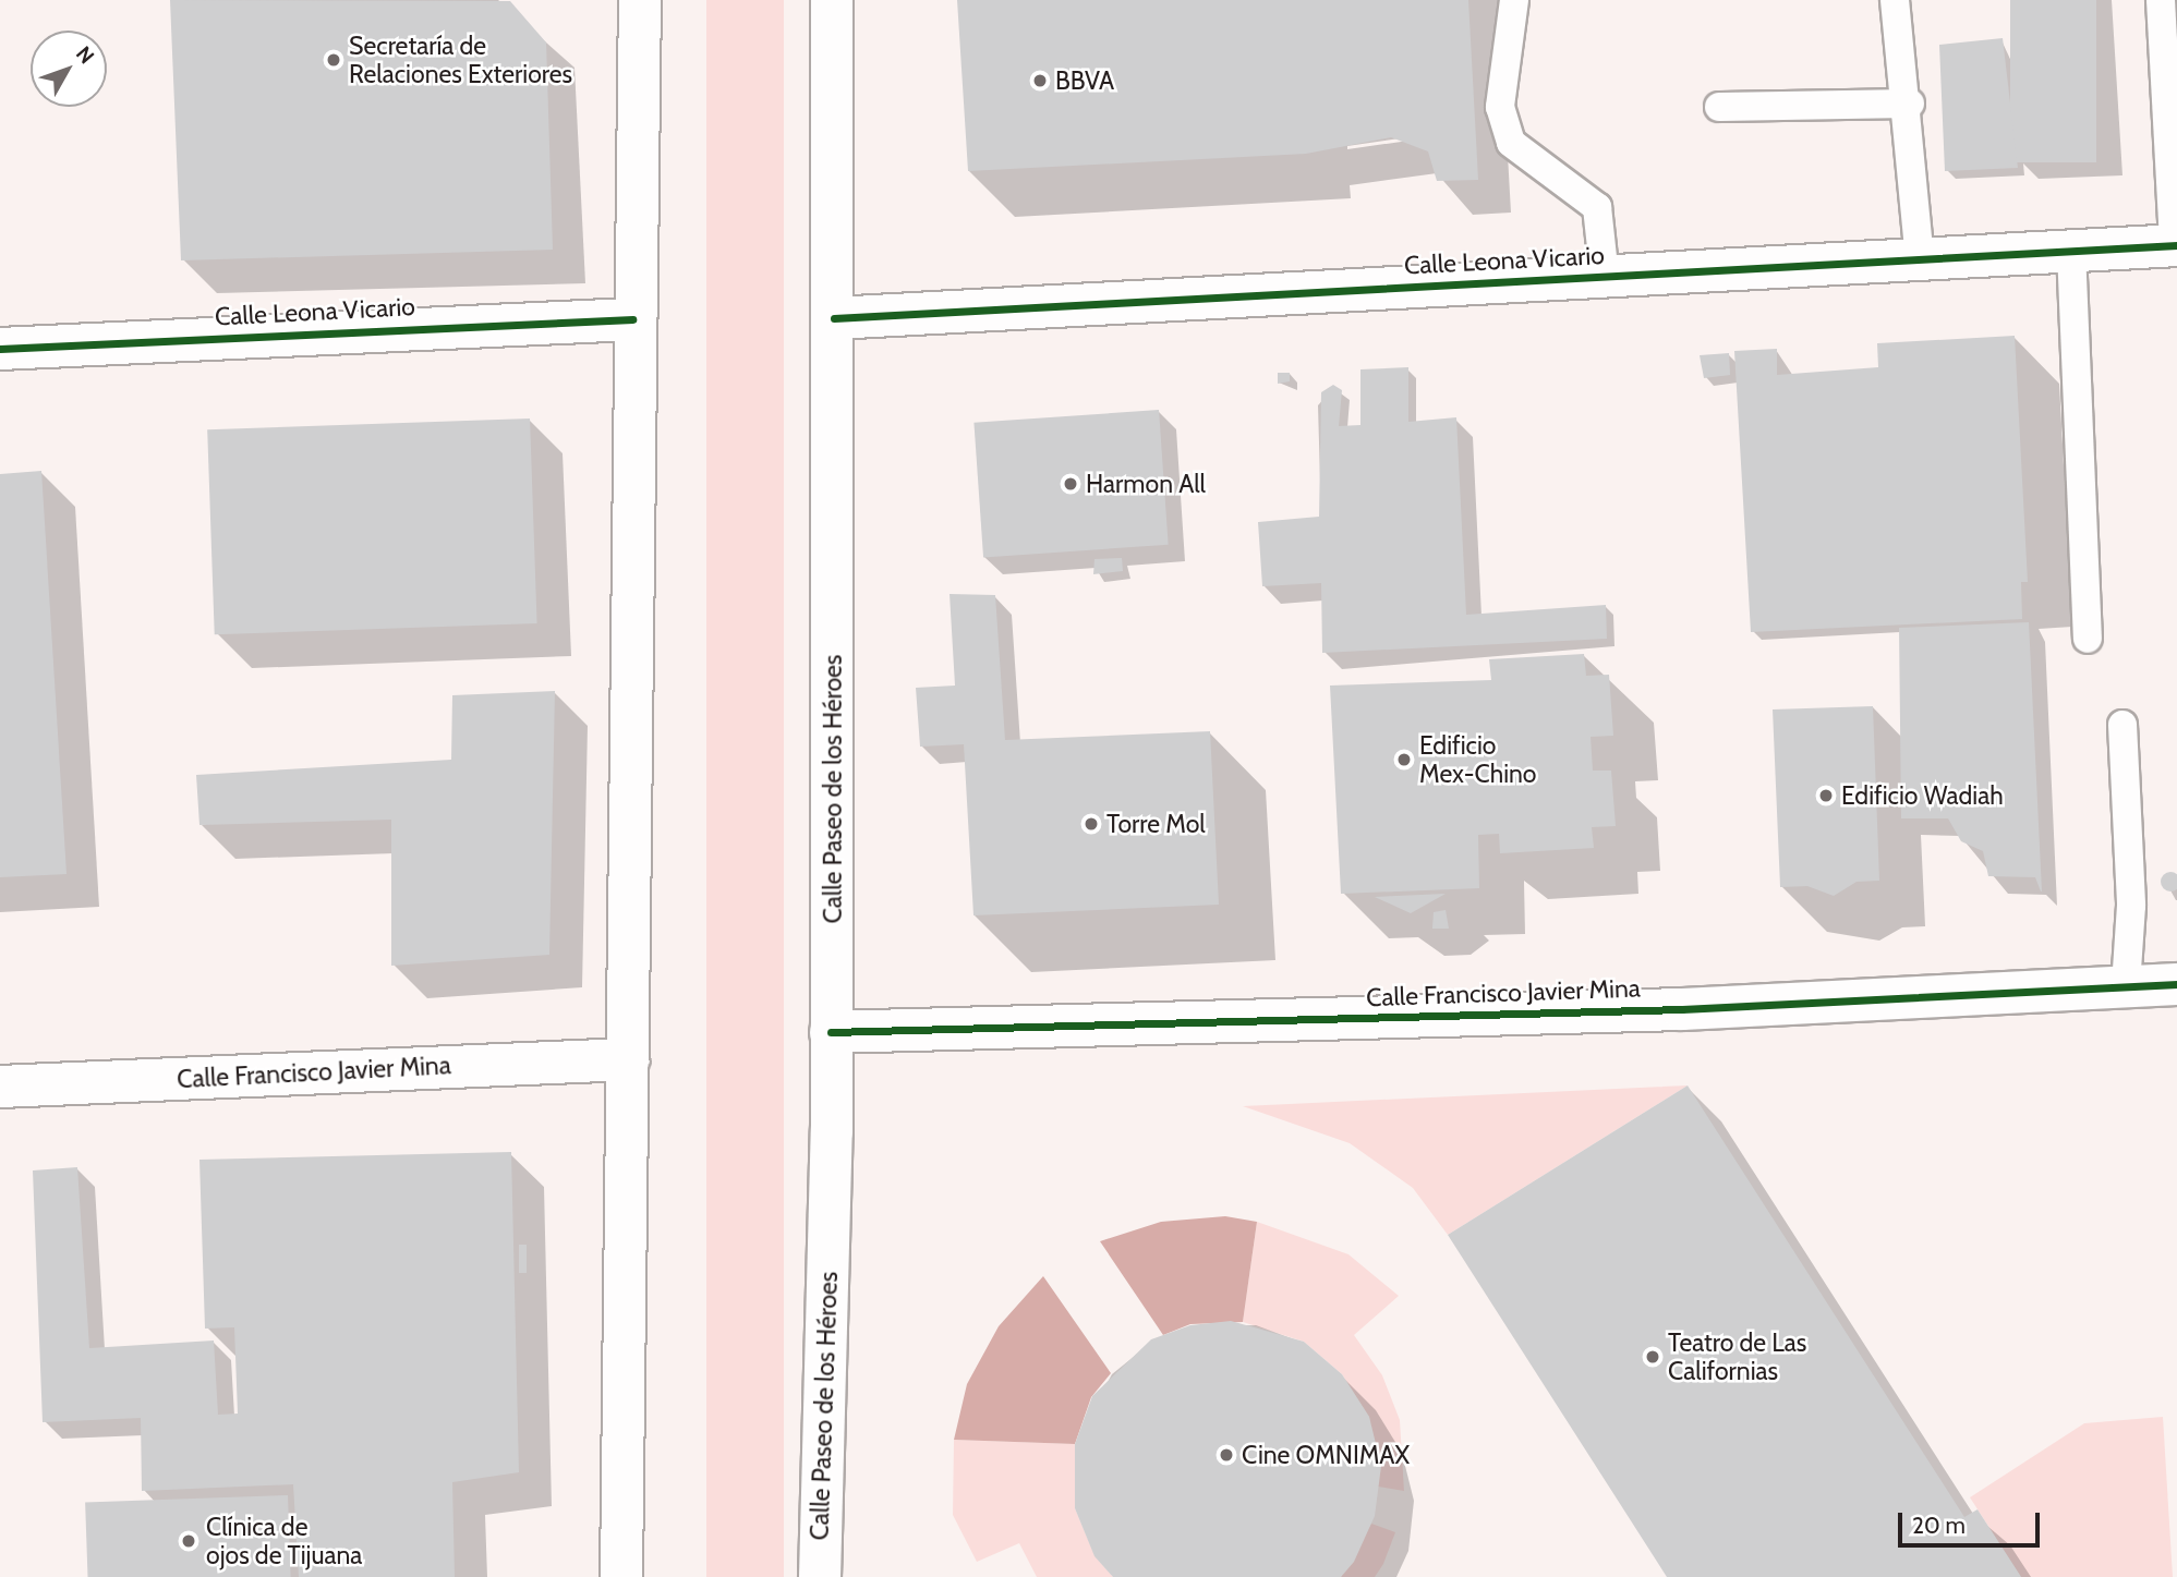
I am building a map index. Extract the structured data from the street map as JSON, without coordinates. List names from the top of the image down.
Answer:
{
  "streets": {
    "street": ["Calle Leona Vicario", "Calle Paseo de los Héroes", "Calle Francisco Javier Mina"]
  },
  "crossings": [
    ["Calle Leona Vicario", "Calle Paseo de los Héroes"],
    ["Calle Paseo de los Héroes", "Calle Francisco Javier Mina"]
  ],
  "places": [
    "Secretaría de Relaciones Exteriores",
    "BBVA",
    "Harmon All",
    "Edificio Mex-Chino",
    "Edificio Wadiah",
    "Torre Mol",
    "Teatro de Las Californias",
    "Cine OMNIMAX",
    "Clínica de ojos de Tijuana"
  ],
  "scale_bar": "20 m",
  "north": "top right"
}
